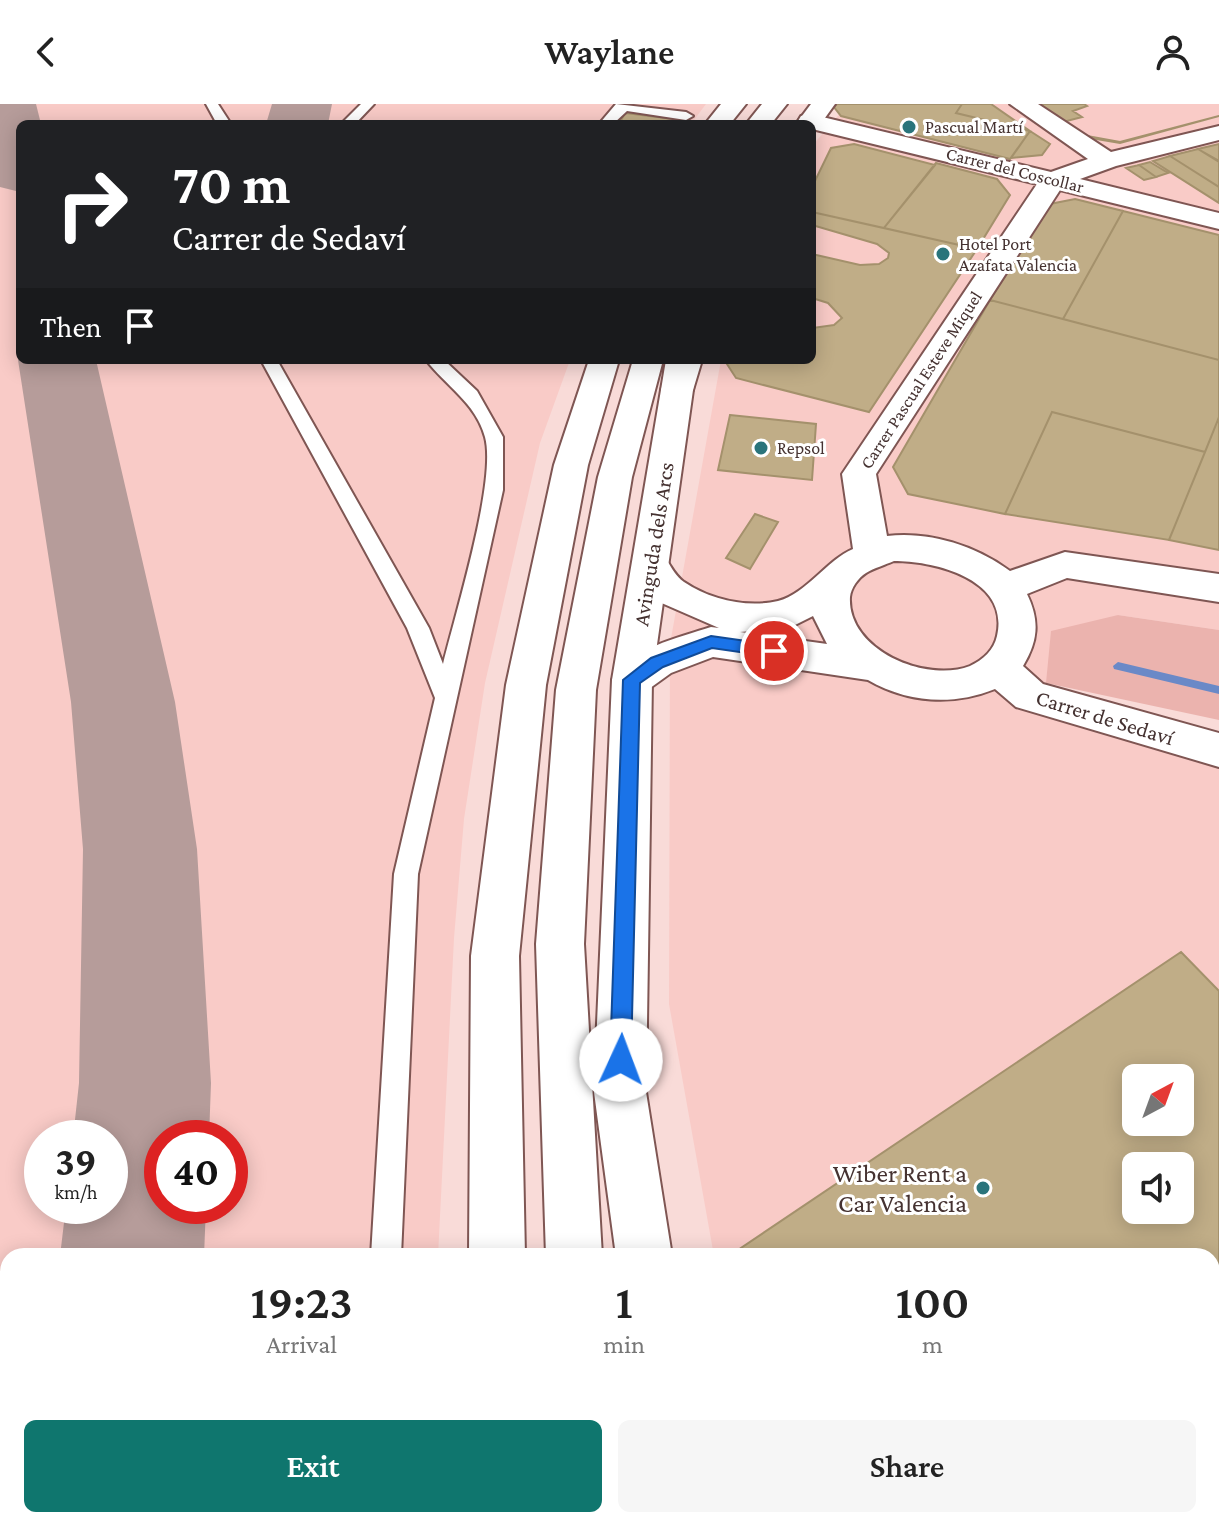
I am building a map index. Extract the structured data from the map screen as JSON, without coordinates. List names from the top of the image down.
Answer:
{
  "streets": {
    "main road": [
      "Carrer del Coscollar",
      "Carrer Pascual Esteve Miquel",
      "Avinguda dels Arcs",
      "Carrer de Sedaví"
    ]
  },
  "crossings": [
    ["Carrer del Coscollar", "Carrer Pascual Esteve Miquel"],
    ["Carrer Pascual Esteve Miquel", "Carrer de Sedaví"]
  ],
  "places": [
    "Pascual Martí",
    "Hotel Port Azafata Valencia",
    "Repsol",
    "Wiber Rent a Car Valencia"
  ],
  "north": "top right",
  "page": {
    "header": "Waylane",
    "turn": ["70 m", "Carrer de Sedaví"],
    "then": "Then",
    "speed": "39 km/h",
    "limit": "40",
    "eta": [
      "19:23",
      "Arrival",
      "1",
      "min",
      "100",
      "m"
    ],
    "buttons": ["Exit", "Share"]
  }
}
